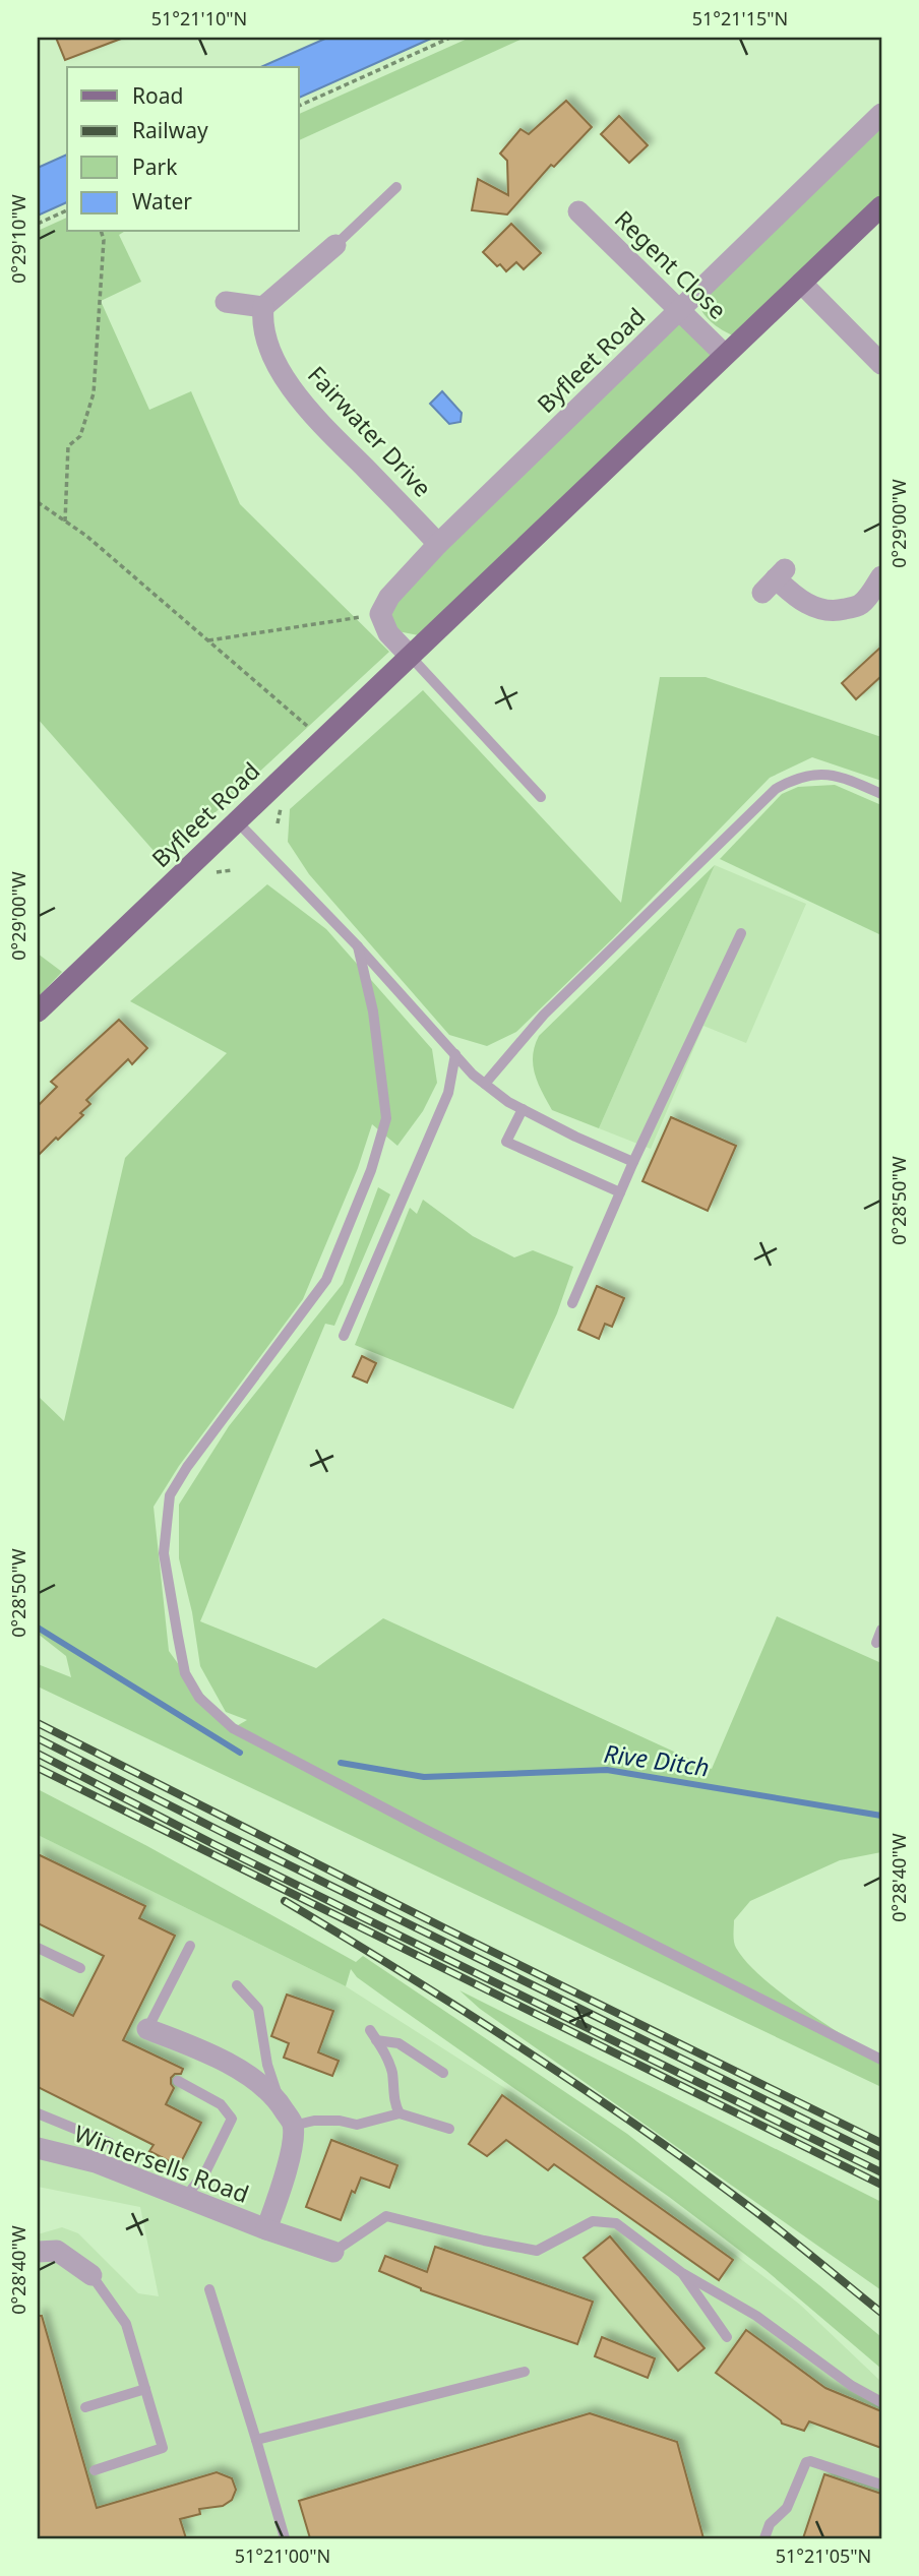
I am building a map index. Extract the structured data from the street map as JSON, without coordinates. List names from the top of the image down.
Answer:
{
  "streets": {
    "main road": ["Byfleet Road"],
    "street": ["Regent Close", "Fairwater Drive", "Wintersells Road"]
  },
  "crossings": [
    ["Regent Close", "Byfleet Road"],
    ["Byfleet Road", "Fairwater Drive"]
  ],
  "water": ["Rive Ditch"],
  "legend": [
    "Road",
    "Railway",
    "Park",
    "Water"
  ],
  "coordinates": [
    "51°21'10\"N",
    "51°21'15\"N",
    "0°29'10\"W",
    "0°29'00\"W",
    "0°28'50\"W",
    "0°28'40\"W",
    "51°21'00\"N",
    "51°21'05\"N"
  ]
}
